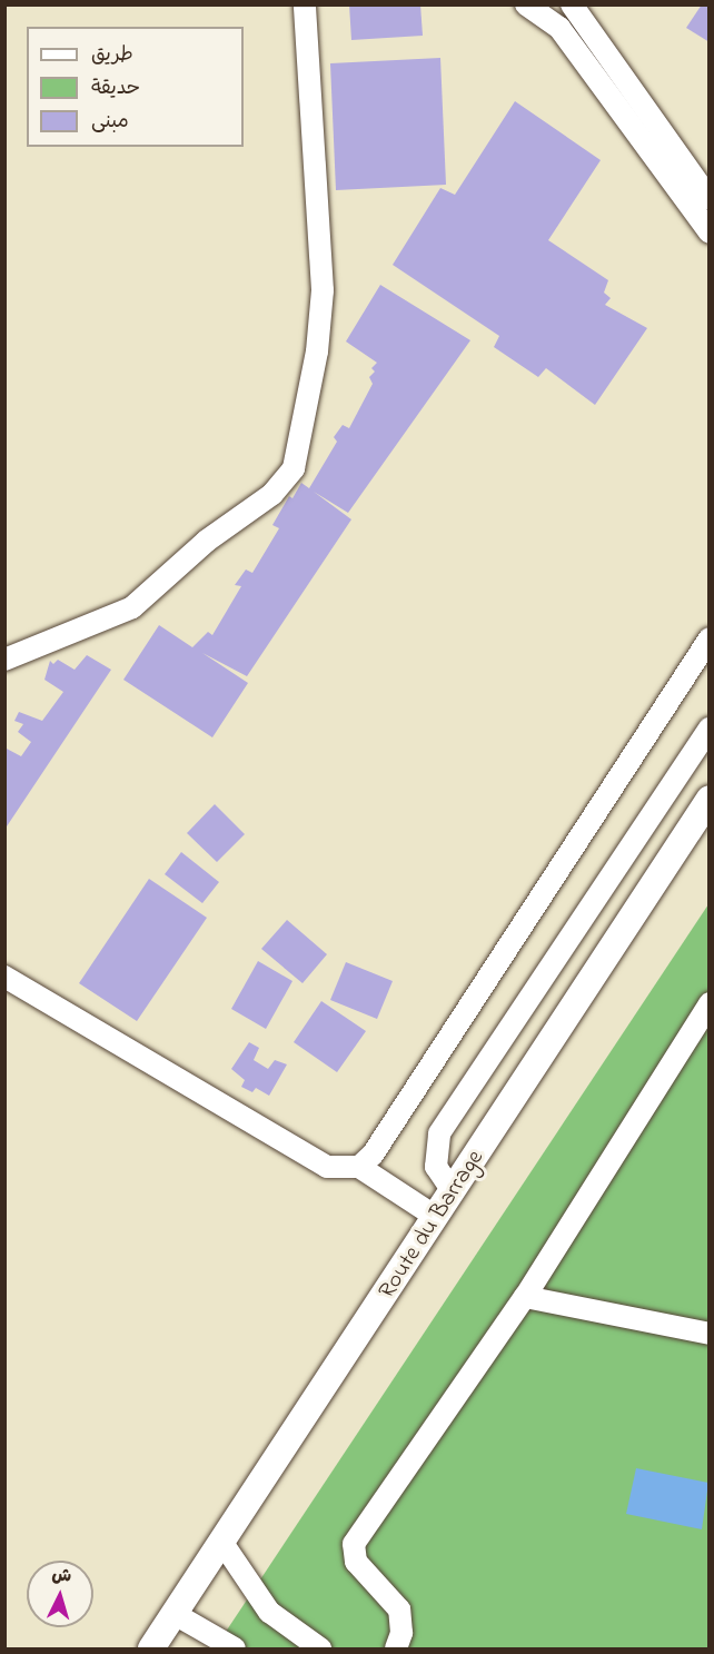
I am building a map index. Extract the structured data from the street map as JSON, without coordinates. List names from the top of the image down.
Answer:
{
  "streets": {
    "main road": ["Route du Barrage"]
  },
  "legend": ["طريق", "حديقة", "مبنى"],
  "north": "top"
}
